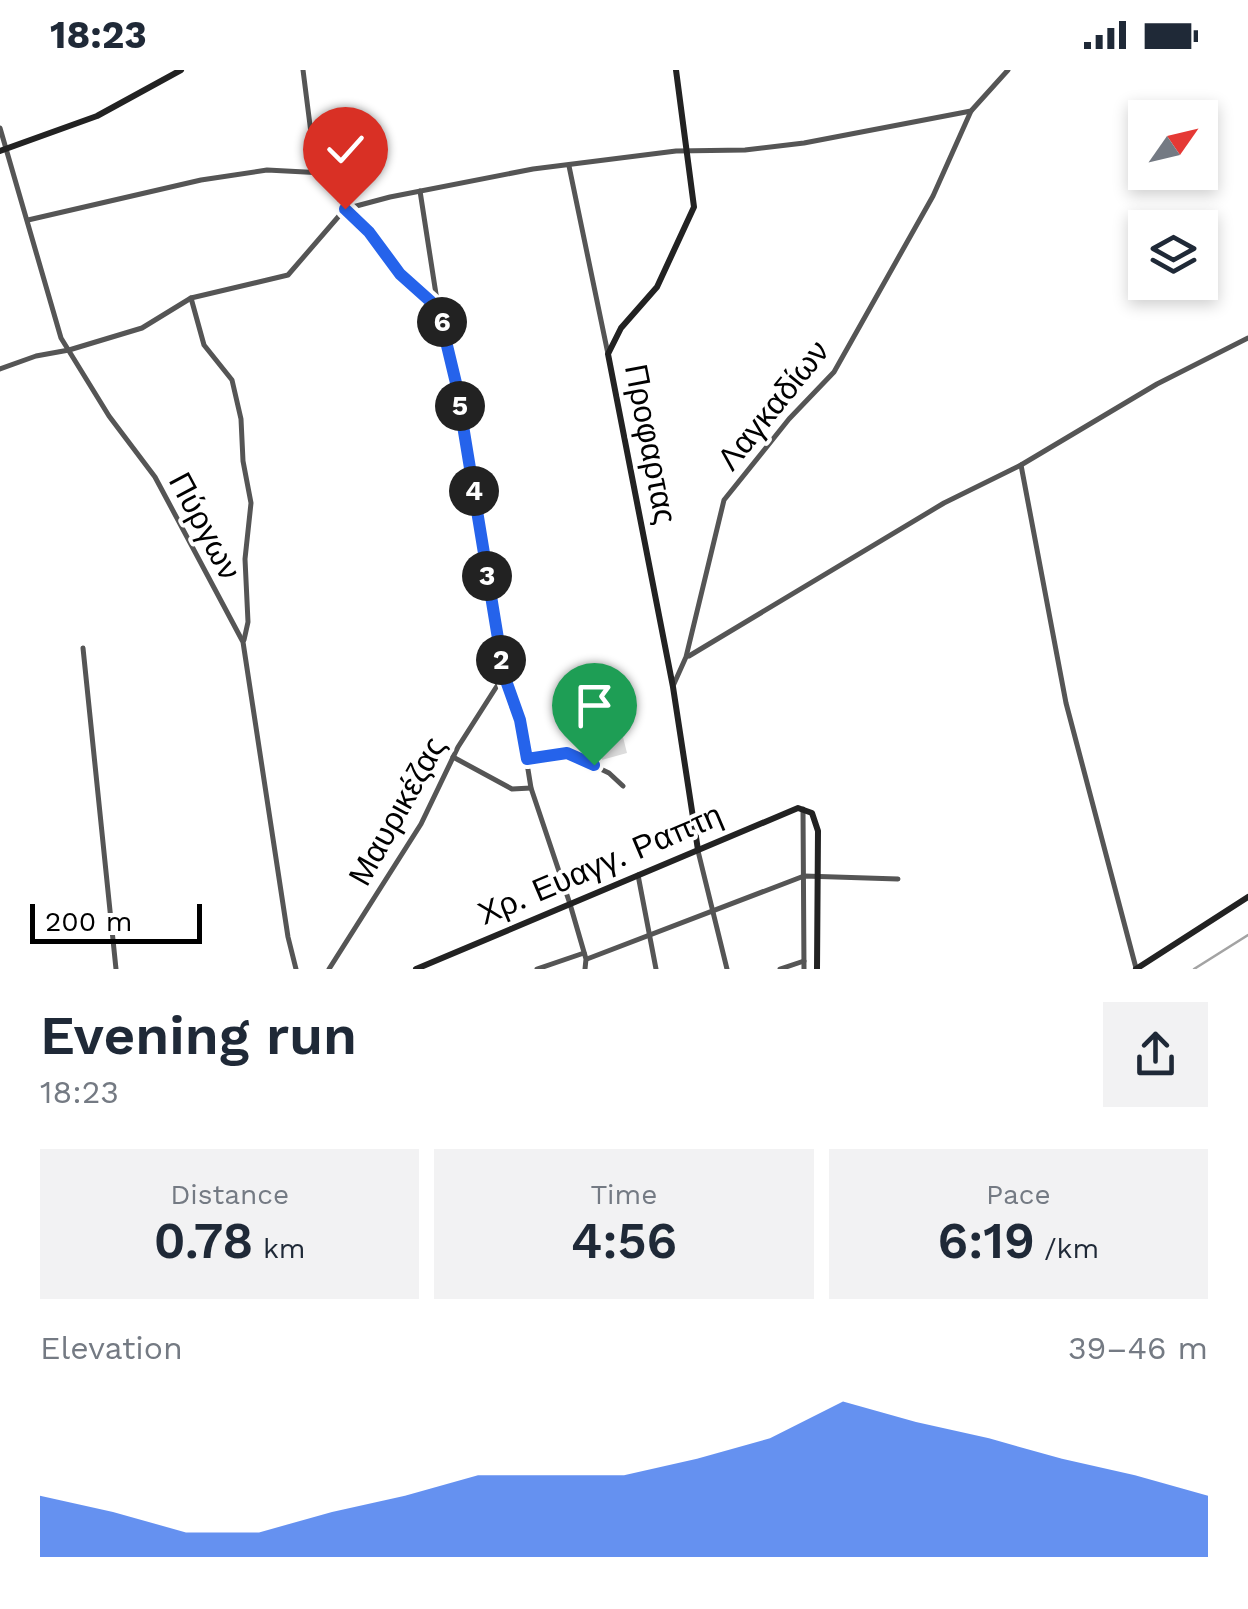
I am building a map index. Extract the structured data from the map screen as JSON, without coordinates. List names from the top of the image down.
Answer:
{
  "streets": {
    "street": [
      "Λαγκαδίων",
      "Προφαρτας",
      "Πύργων",
      "Μαυρικέζας",
      "Χρ. Ευαγγ. Ραπτη"
    ]
  },
  "crossings": [
    ["Λαγκαδίων", "Προφαρτας"],
    ["Προφαρτας", "Χρ. Ευαγγ. Ραπτη"]
  ],
  "scale_bar": "200 m",
  "north": "top right",
  "page": {
    "status": "18:23",
    "pins": [
      "6",
      "5",
      "4",
      "3",
      "2"
    ],
    "scale": "200 m",
    "heading": ["Evening run", "18:23"],
    "stats": [
      ["Distance", "0.78 km"],
      ["Time", "4:56"],
      ["Pace", "6:19 /km"]
    ],
    "chart": ["Elevation", "39–46 m"]
  }
}
